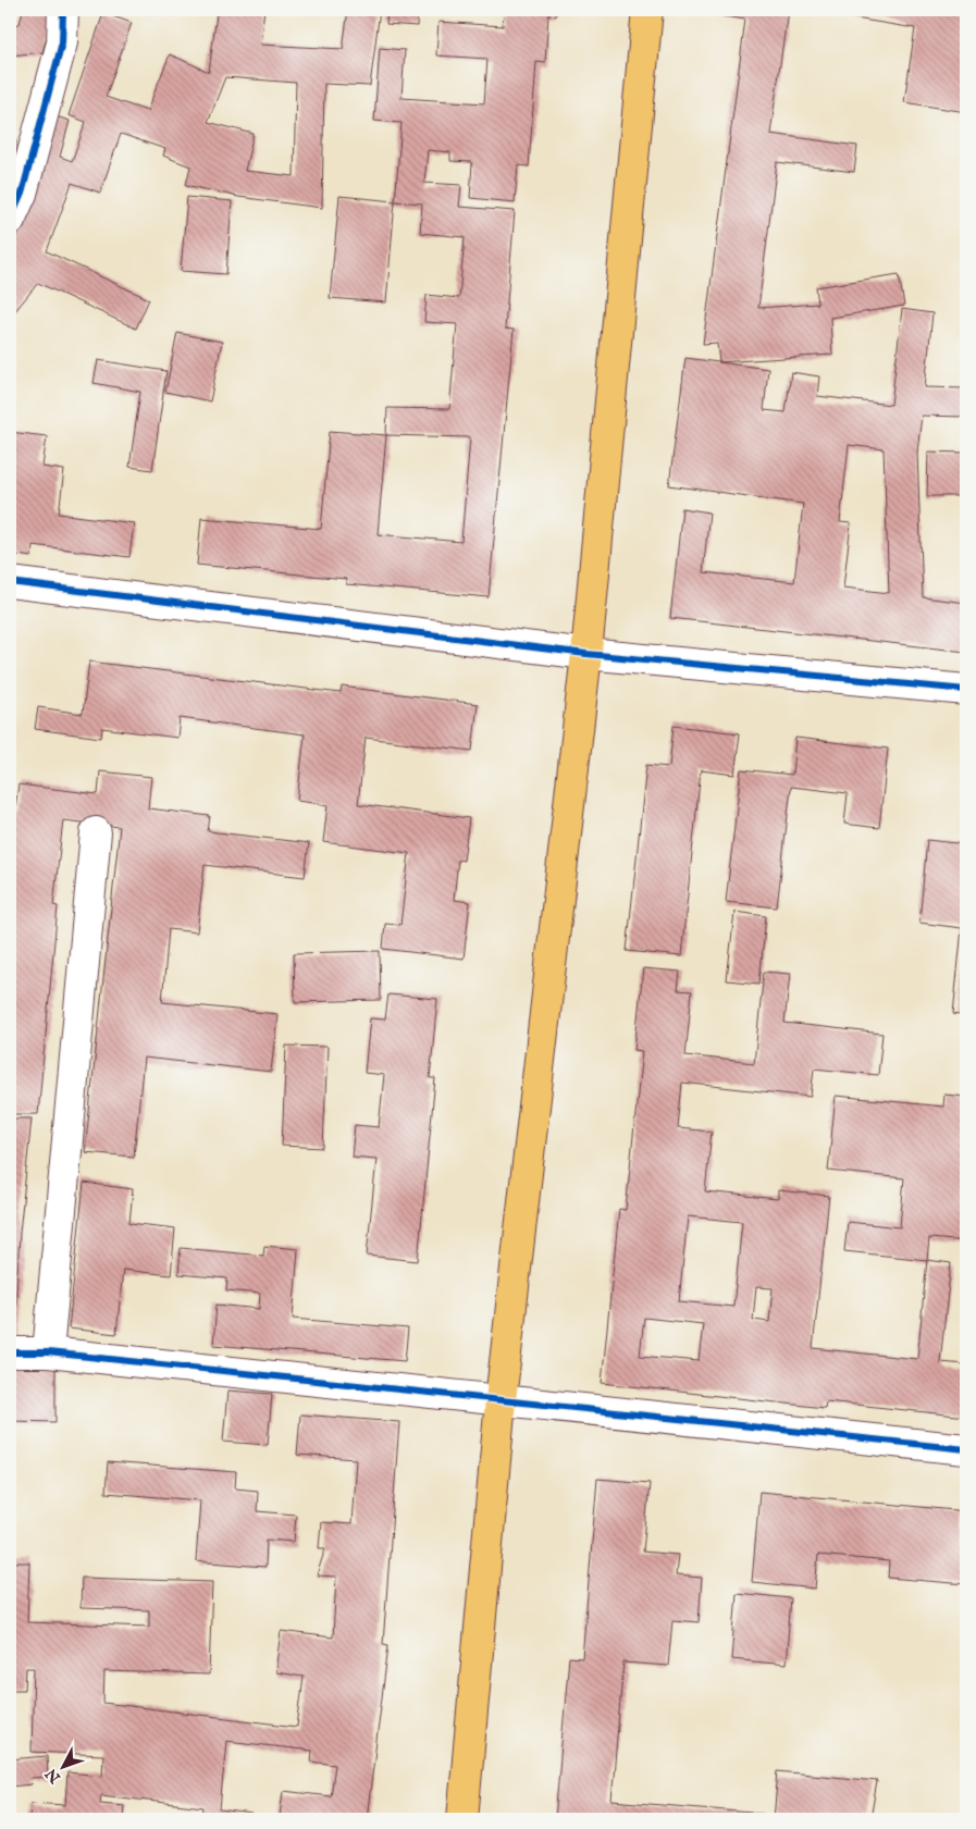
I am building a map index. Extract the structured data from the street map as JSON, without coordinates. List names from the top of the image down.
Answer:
{
  "north": "bottom left"
}
